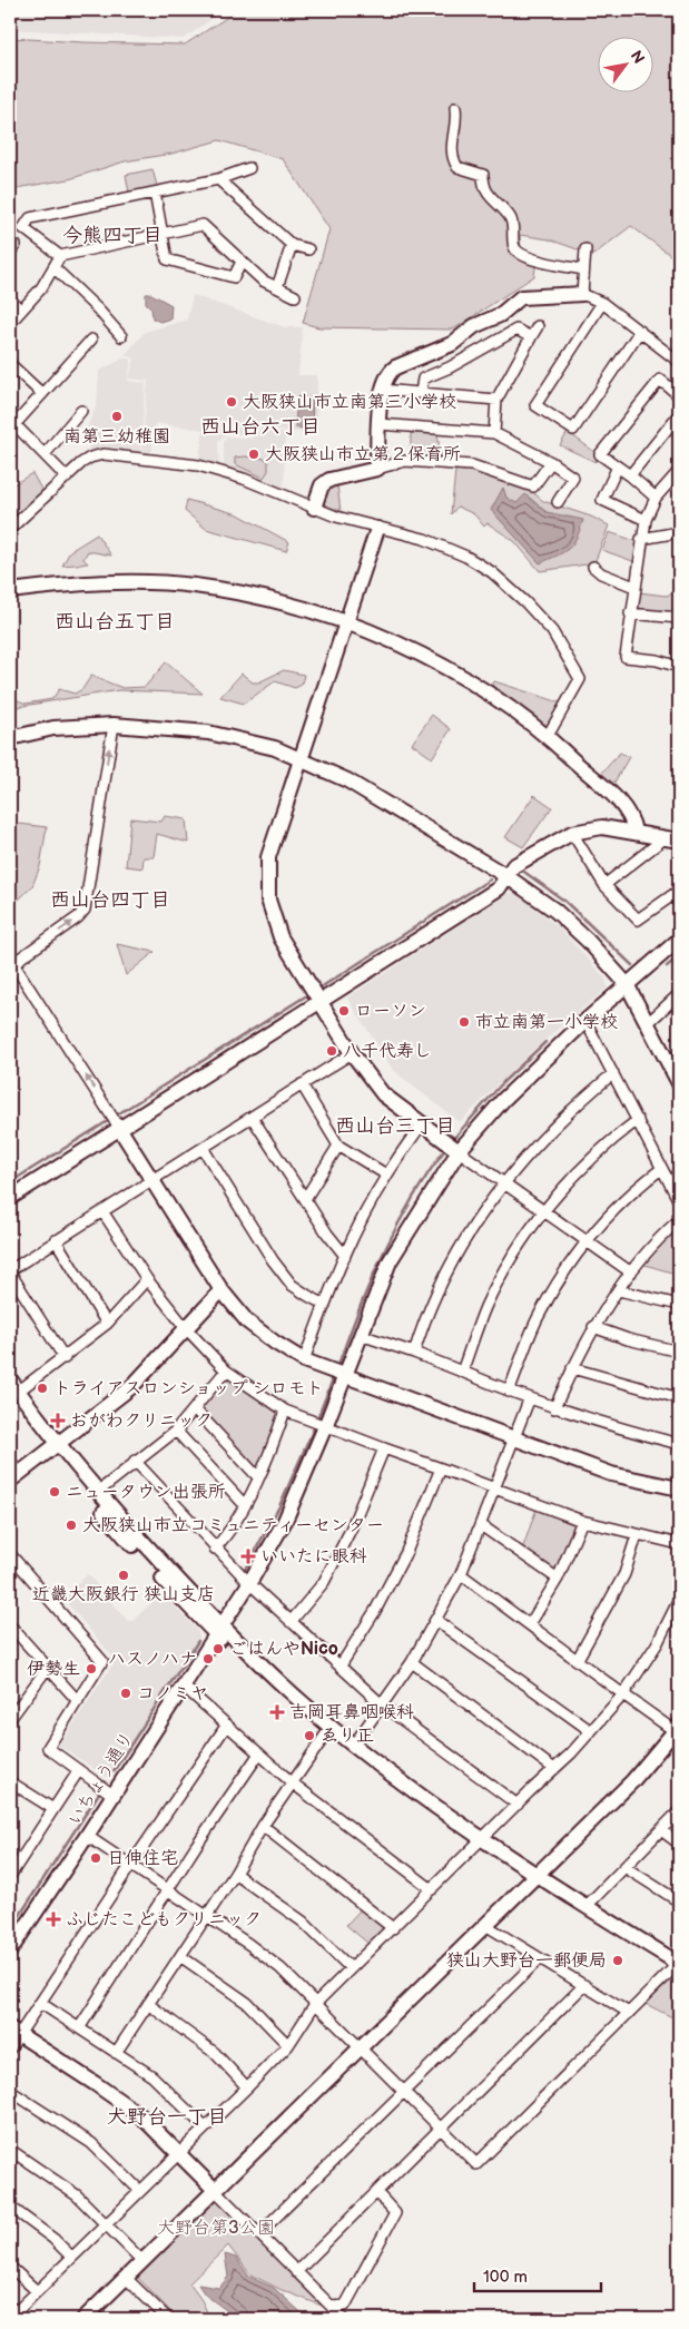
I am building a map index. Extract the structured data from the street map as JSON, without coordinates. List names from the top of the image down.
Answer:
{
  "streets": {
    "street": ["いちょう通り"]
  },
  "districts": [
    "今熊四丁目",
    "西山台六丁目",
    "西山台五丁目",
    "西山台四丁目",
    "西山台三丁目",
    "大野台一丁目"
  ],
  "parks": ["大野台第3公園"],
  "places": {
    "other": [
      "大阪狭山市立南第三小学校",
      "南第三幼稚園",
      "大阪狭山市立第２保育所",
      "ローソン",
      "市立南第一小学校",
      "八千代寿し",
      "トライアスロンショップ シロモト",
      "ニュータウン出張所",
      "大阪狭山市立コミュニティーセンター",
      "近畿大阪銀行 狭山支店",
      "ごはんやNico",
      "ハスノハナ",
      "伊勢生",
      "コノミヤ",
      "ゑり正",
      "日伸住宅",
      "狭山大野台一郵便局"
    ],
    "health": [
      "おがわクリニック",
      "いいたに眼科",
      "吉岡耳鼻咽喉科",
      "ふじたこどもクリニック"
    ]
  },
  "scale_bar": "100 m",
  "north": "top right"
}
